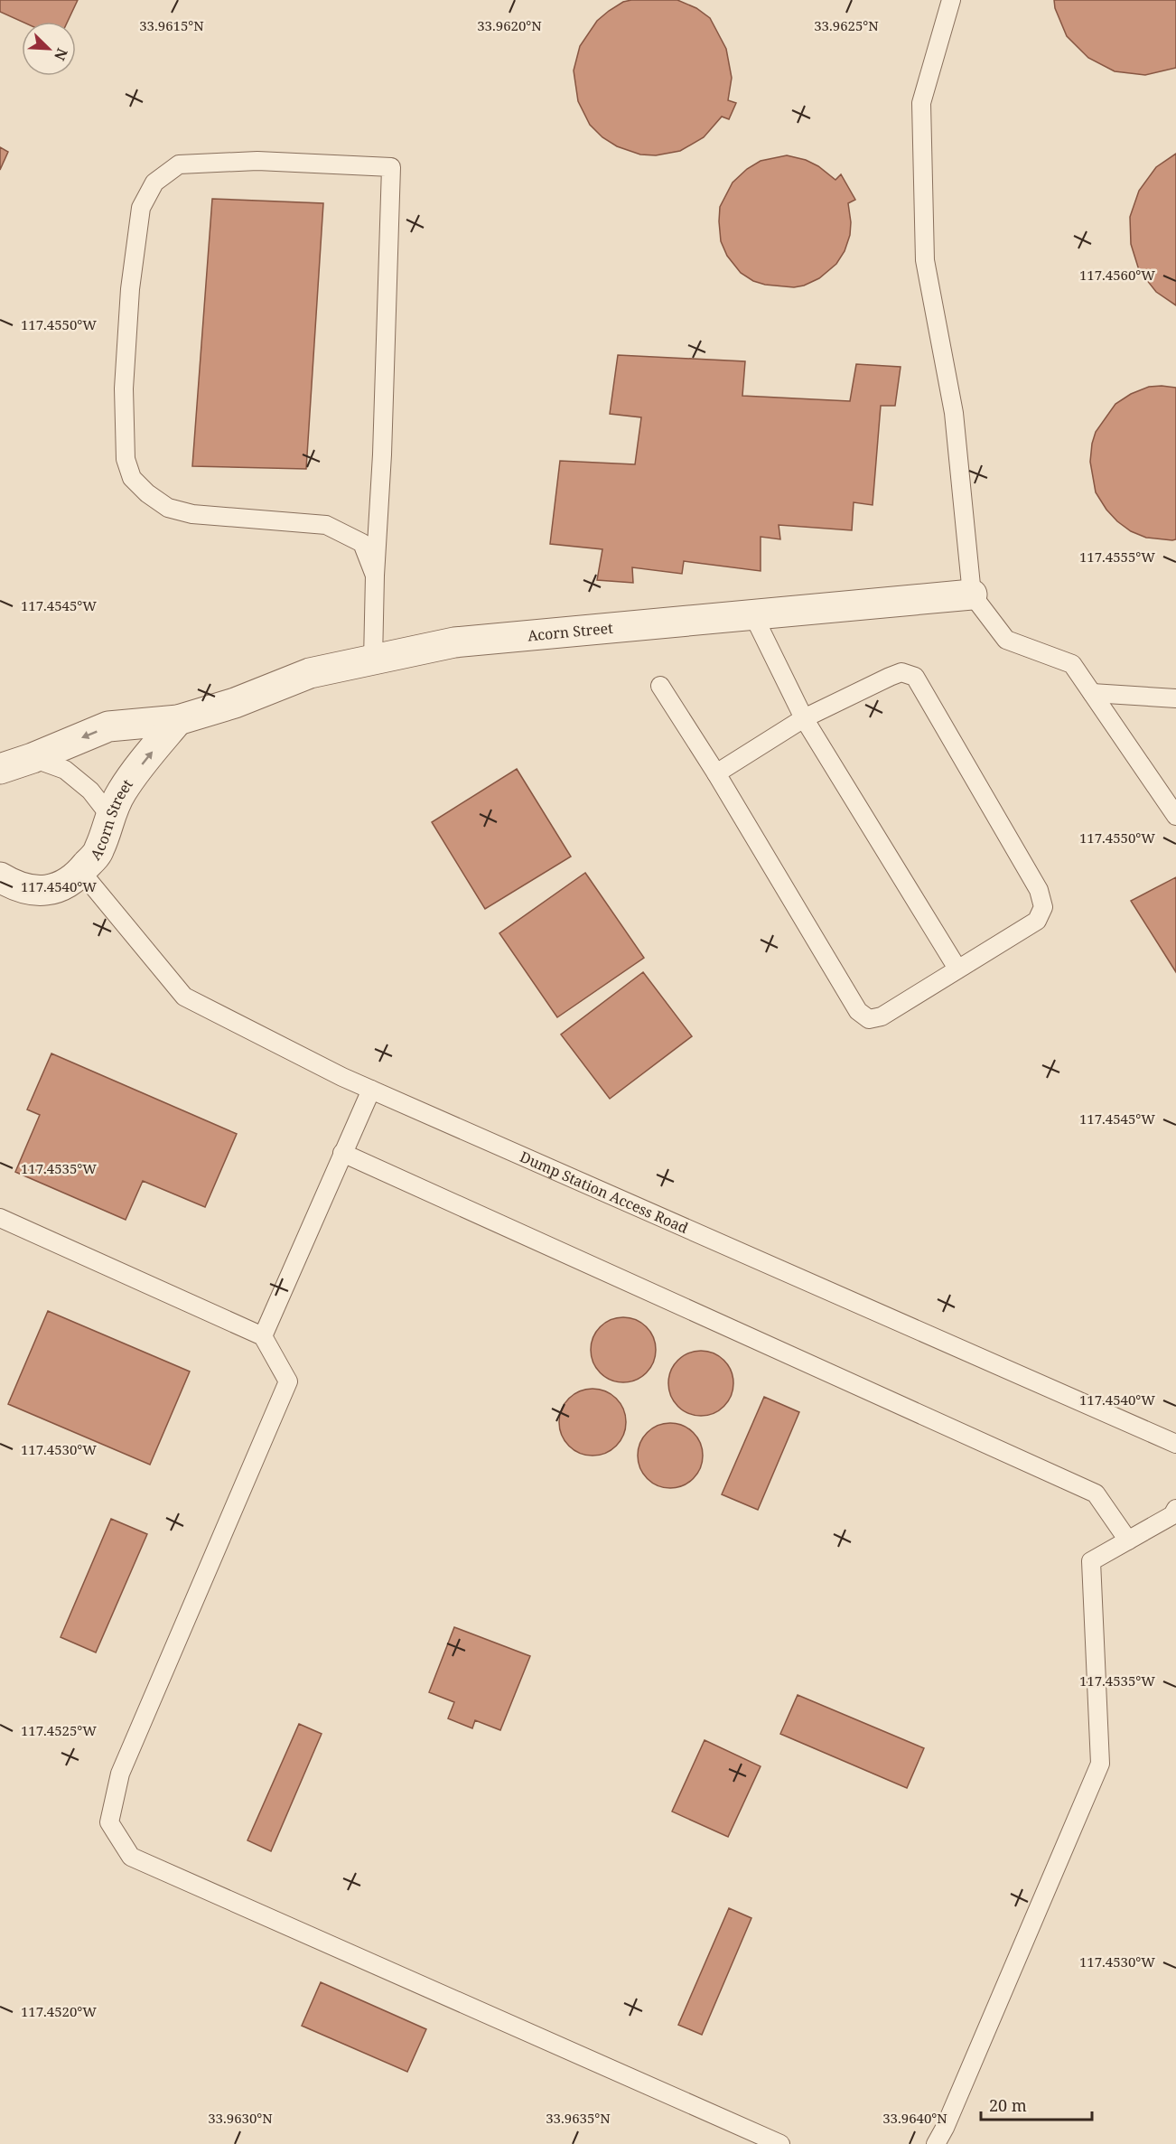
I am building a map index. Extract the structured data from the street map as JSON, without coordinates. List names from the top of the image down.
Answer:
{
  "streets": {
    "street": ["Acorn Street"],
    "lane": ["Dump Station Access Road"]
  },
  "crossings": [
    ["Acorn Street", "Dump Station Access Road"]
  ],
  "scale_bar": "20 m",
  "north": "bottom right",
  "coordinates": [
    "33.9615°N",
    "33.9625°N",
    "33.9620°N",
    "117.4560°W",
    "117.4550°W",
    "117.4555°W",
    "117.4545°W",
    "117.4540°W",
    "117.4535°W",
    "117.4530°W",
    "117.4525°W",
    "117.4520°W",
    "33.9630°N",
    "33.9635°N",
    "33.9640°N"
  ]
}
